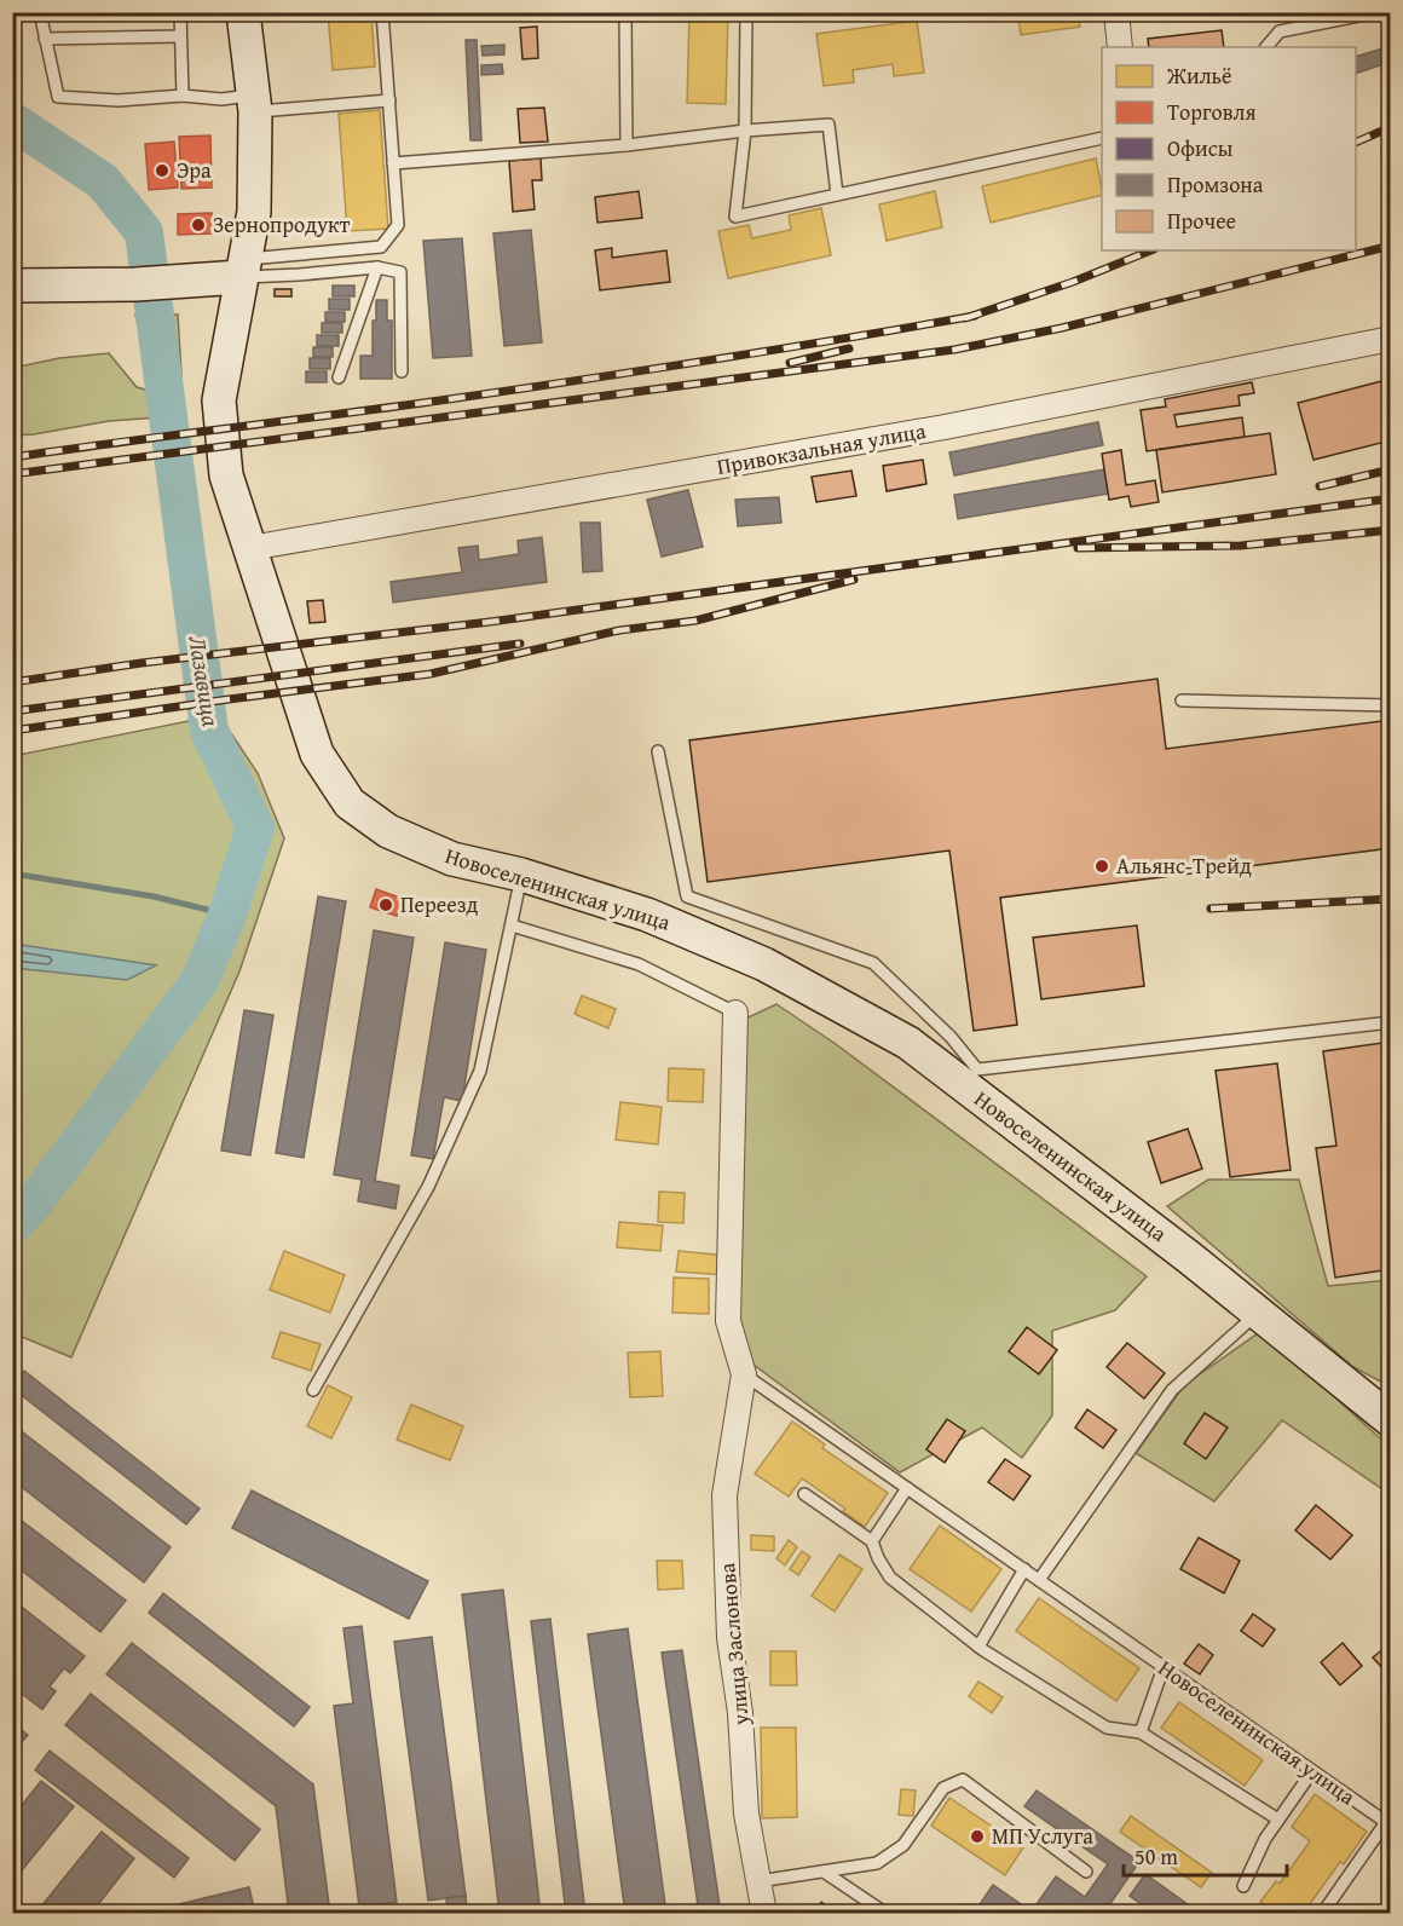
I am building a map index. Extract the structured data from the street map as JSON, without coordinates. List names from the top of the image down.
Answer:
{
  "streets": {
    "main road": ["Новоселенинская улица"],
    "street": ["Привокзальная улица", "улица Заслонова"]
  },
  "crossings": [
    ["Привокзальная улица", "Новоселенинская улица"],
    ["Новоселенинская улица", "улица Заслонова"]
  ],
  "water": ["Лазавица"],
  "places": [
    "Эра",
    "Зернопродукт",
    "Альянс-Трейд",
    "Переезд",
    "МП Услуга"
  ],
  "legend": [
    "Жильё",
    "Торговля",
    "Офисы",
    "Промзона",
    "Прочее"
  ],
  "scale_bar": "50 m"
}
